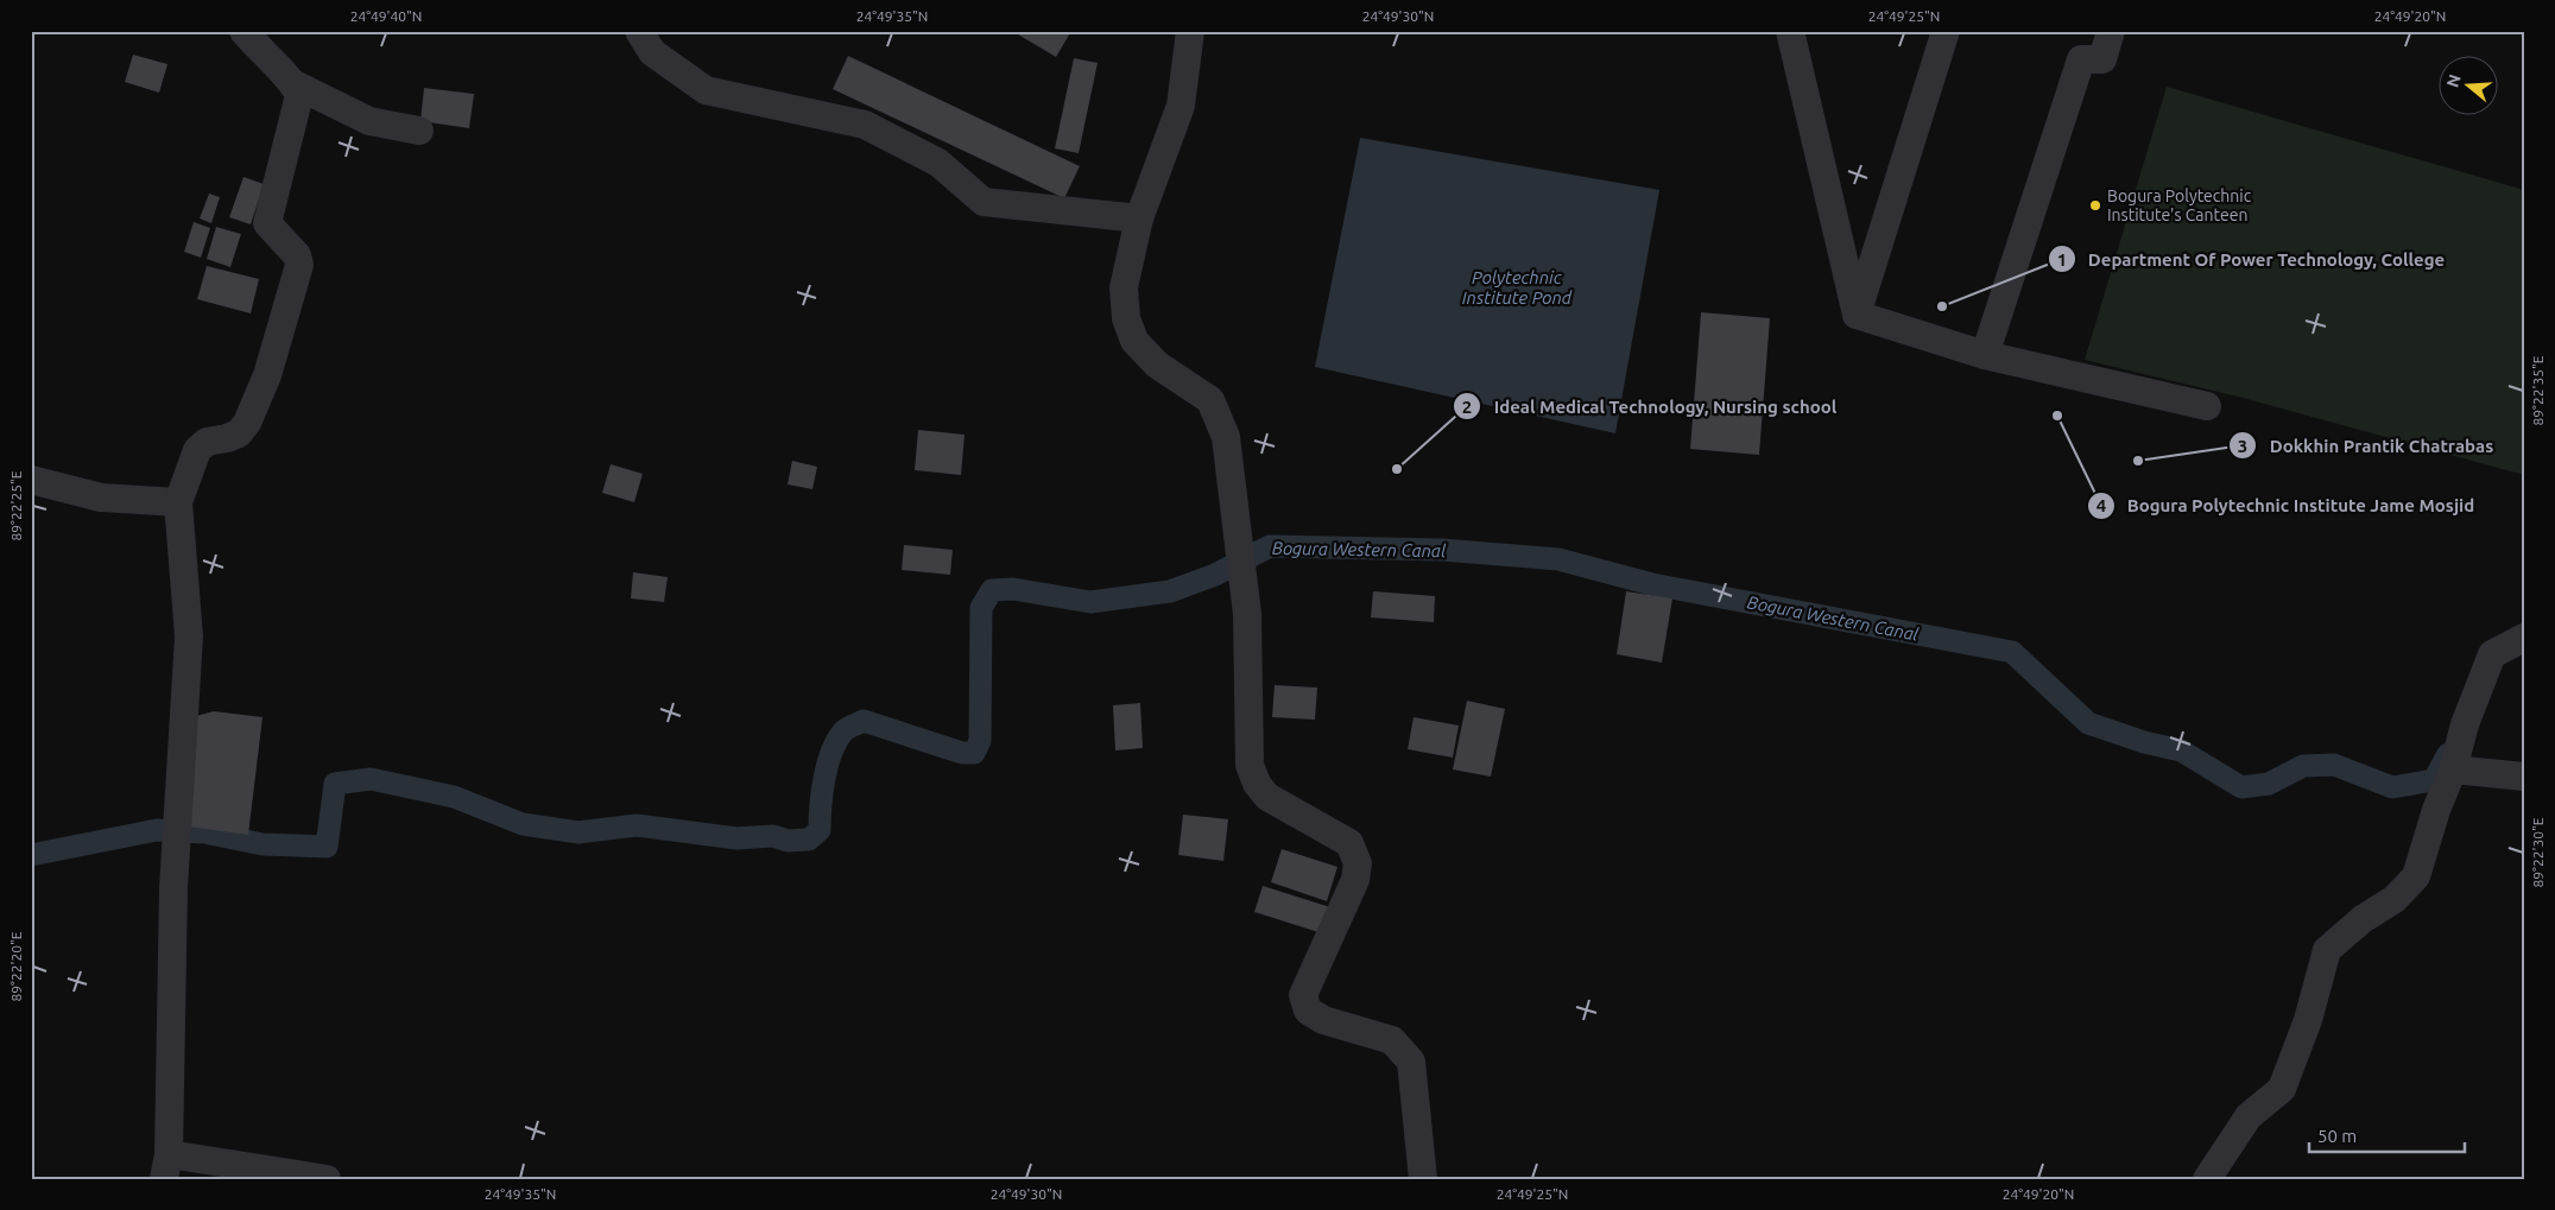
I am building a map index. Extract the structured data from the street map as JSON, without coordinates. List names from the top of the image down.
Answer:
{
  "water": ["Polytechnic Institute Pond", "Bogura Western Canal"],
  "places": [
    "Bogura Polytechnic Institute's Canteen",
    "Department Of Power Technology, College",
    "Bogura Polytechnic Institute Jame Mosjid",
    "Dokkhin Prantik Chatrabas",
    "Ideal Medical Technology, Nursing school"
  ],
  "scale_bar": "50 m",
  "north": "left",
  "coordinates": [
    "24°49'40\"N",
    "24°49'35\"N",
    "24°49'30\"N",
    "24°49'25\"N",
    "24°49'20\"N",
    "89°22'35\"E",
    "89°22'25\"E",
    "89°22'30\"E",
    "89°22'20\"E"
  ]
}
